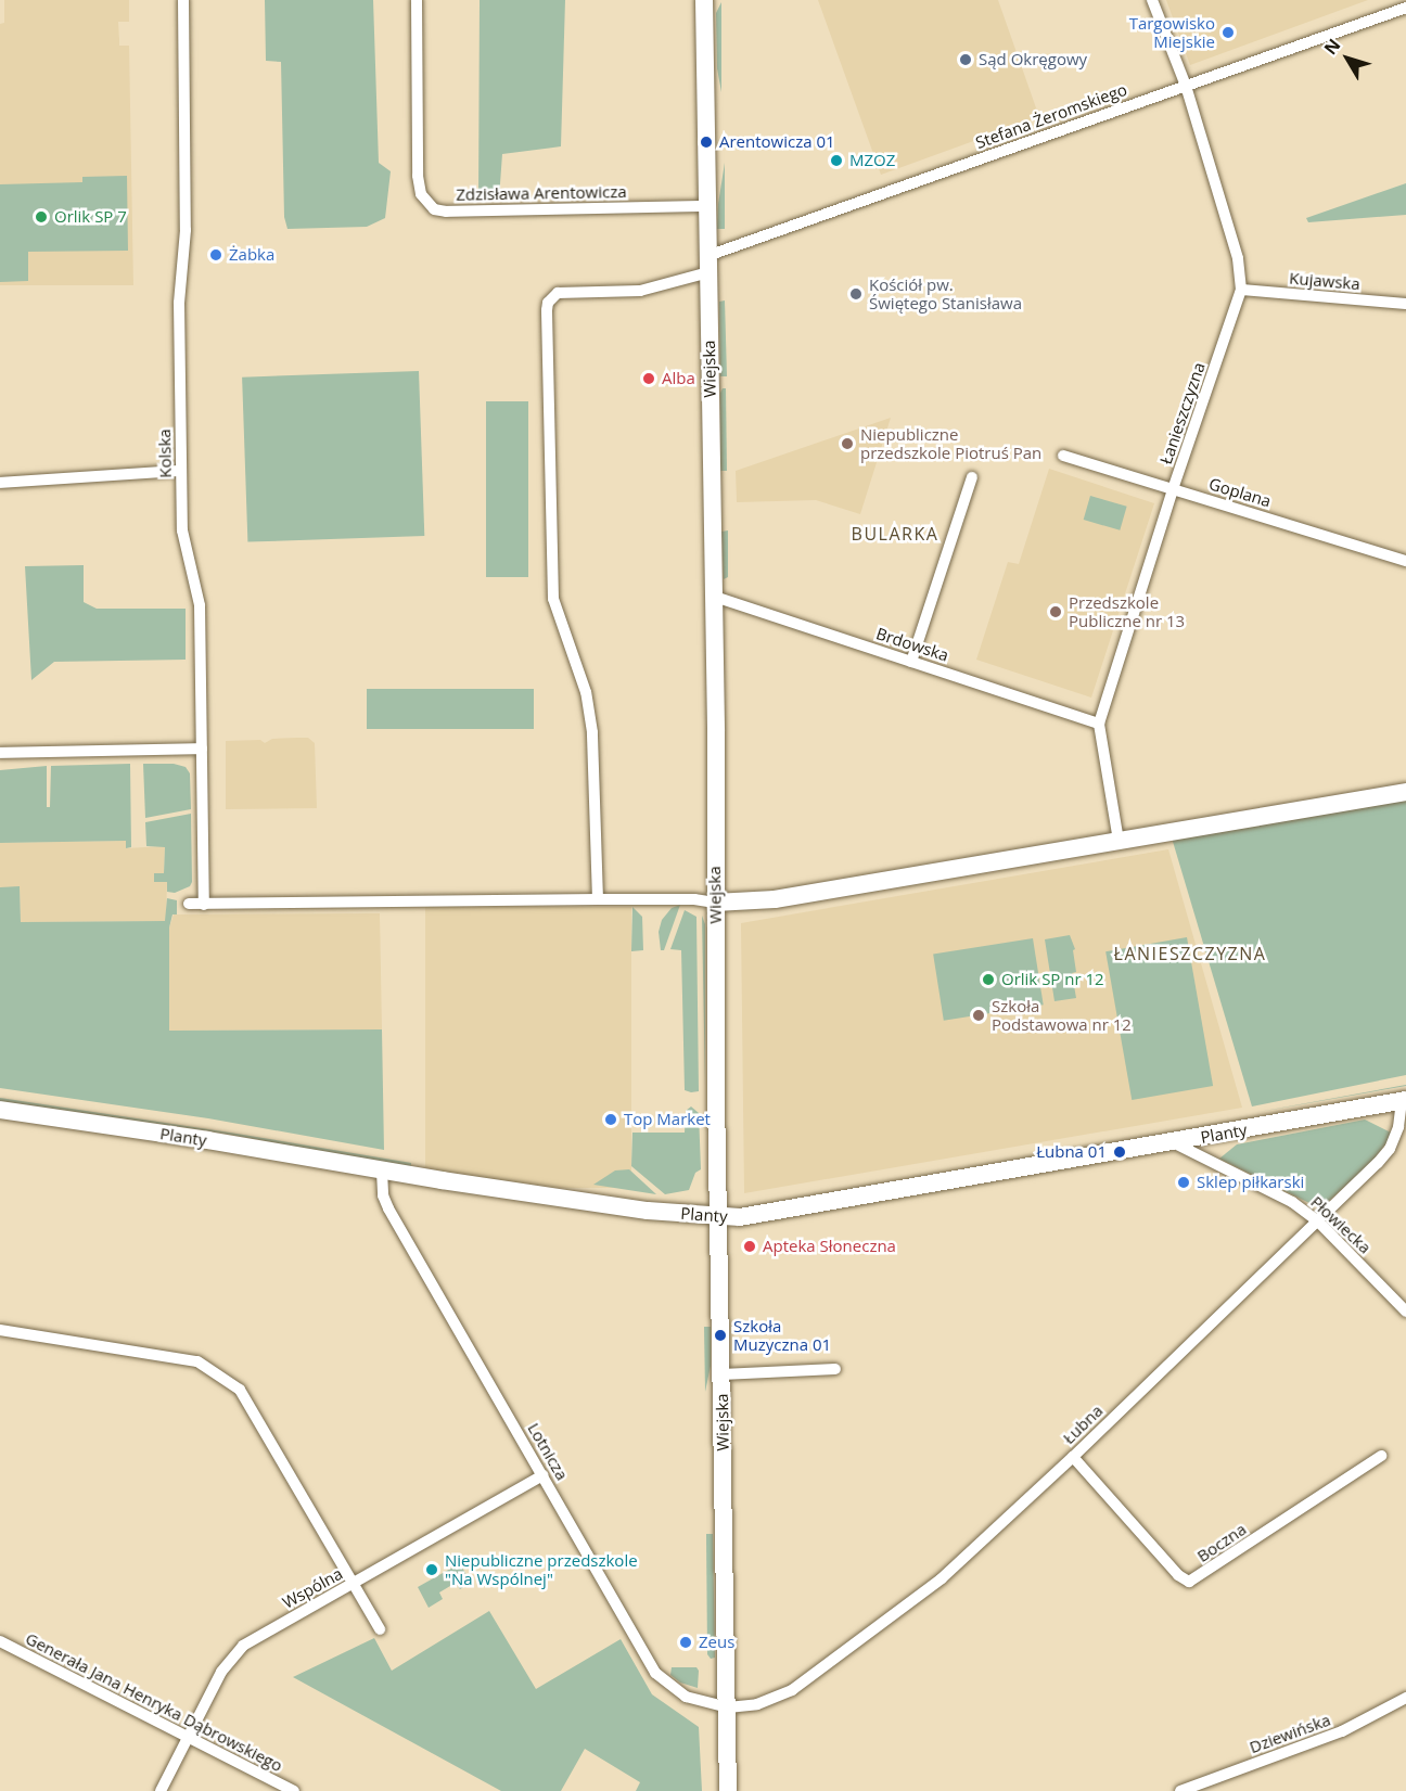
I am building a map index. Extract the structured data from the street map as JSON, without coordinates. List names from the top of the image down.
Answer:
{
  "streets": {
    "street": [
      "Stefana Żeromskiego",
      "Zdzisława Arentowicza",
      "Kujawska",
      "Wiejska",
      "Łanieszczyzna",
      "Kolska",
      "Goplana",
      "Brdowska",
      "Planty",
      "Płowiecka",
      "Łubna",
      "Lotnicza",
      "Boczna",
      "Wspólna",
      "Generała Jana Henryka Dąbrowskiego",
      "Dziewińska"
    ]
  },
  "crossings": [
    ["Stefana Żeromskiego", "Wiejska"],
    ["Stefana Żeromskiego", "Łanieszczyzna"],
    ["Zdzisława Arentowicza", "Wiejska"],
    ["Kujawska", "Łanieszczyzna"],
    ["Wiejska", "Brdowska"],
    ["Wiejska", "Planty"],
    ["Wiejska", "Łubna"],
    ["Wiejska", "Lotnicza"],
    ["Łanieszczyzna", "Goplana"],
    ["Łanieszczyzna", "Brdowska"],
    ["Planty", "Płowiecka"],
    ["Planty", "Łubna"],
    ["Planty", "Lotnicza"],
    ["Płowiecka", "Łubna"],
    ["Łubna", "Lotnicza"],
    ["Łubna", "Boczna"],
    ["Lotnicza", "Wspólna"],
    ["Wspólna", "Generała Jana Henryka Dąbrowskiego"]
  ],
  "districts": ["BULARKA", "ŁANIESZCZYZNA"],
  "places": [
    "Targowisko Miejskie",
    "Sąd Okręgowy",
    "Arentowicza 01",
    "MZOZ",
    "Orlik SP 7",
    "Żabka",
    "Kościół pw. Świętego Stanisława",
    "Alba",
    "Niepubliczne przedszkole Piotruś Pan",
    "Przedszkole Publiczne nr 13",
    "Orlik SP nr 12",
    "Szkoła Podstawowa nr 12",
    "Top Market",
    "Łubna 01",
    "Sklep piłkarski",
    "Apteka Słoneczna",
    "Szkoła Muzyczna 01",
    "Niepubliczne przedszkole \"Na Wspólnej\"",
    "Zeus"
  ],
  "north": "top left"
}
